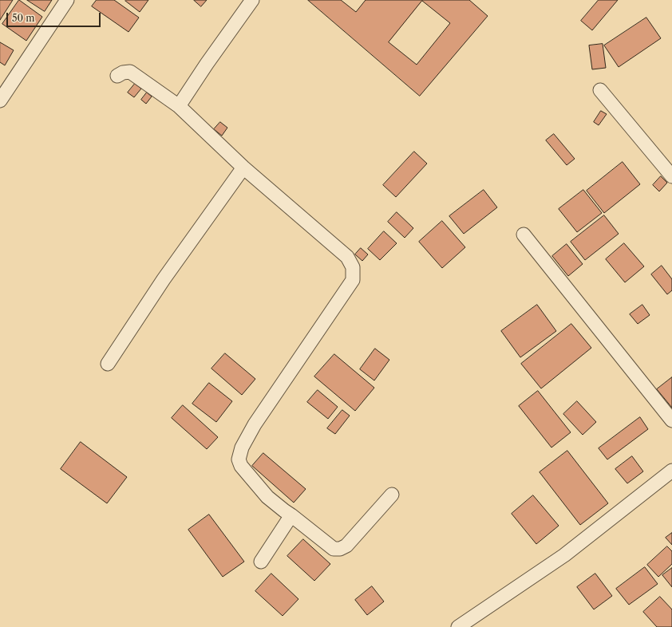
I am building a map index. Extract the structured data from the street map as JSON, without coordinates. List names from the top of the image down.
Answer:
{
  "scale_bar": "50 m"
}
